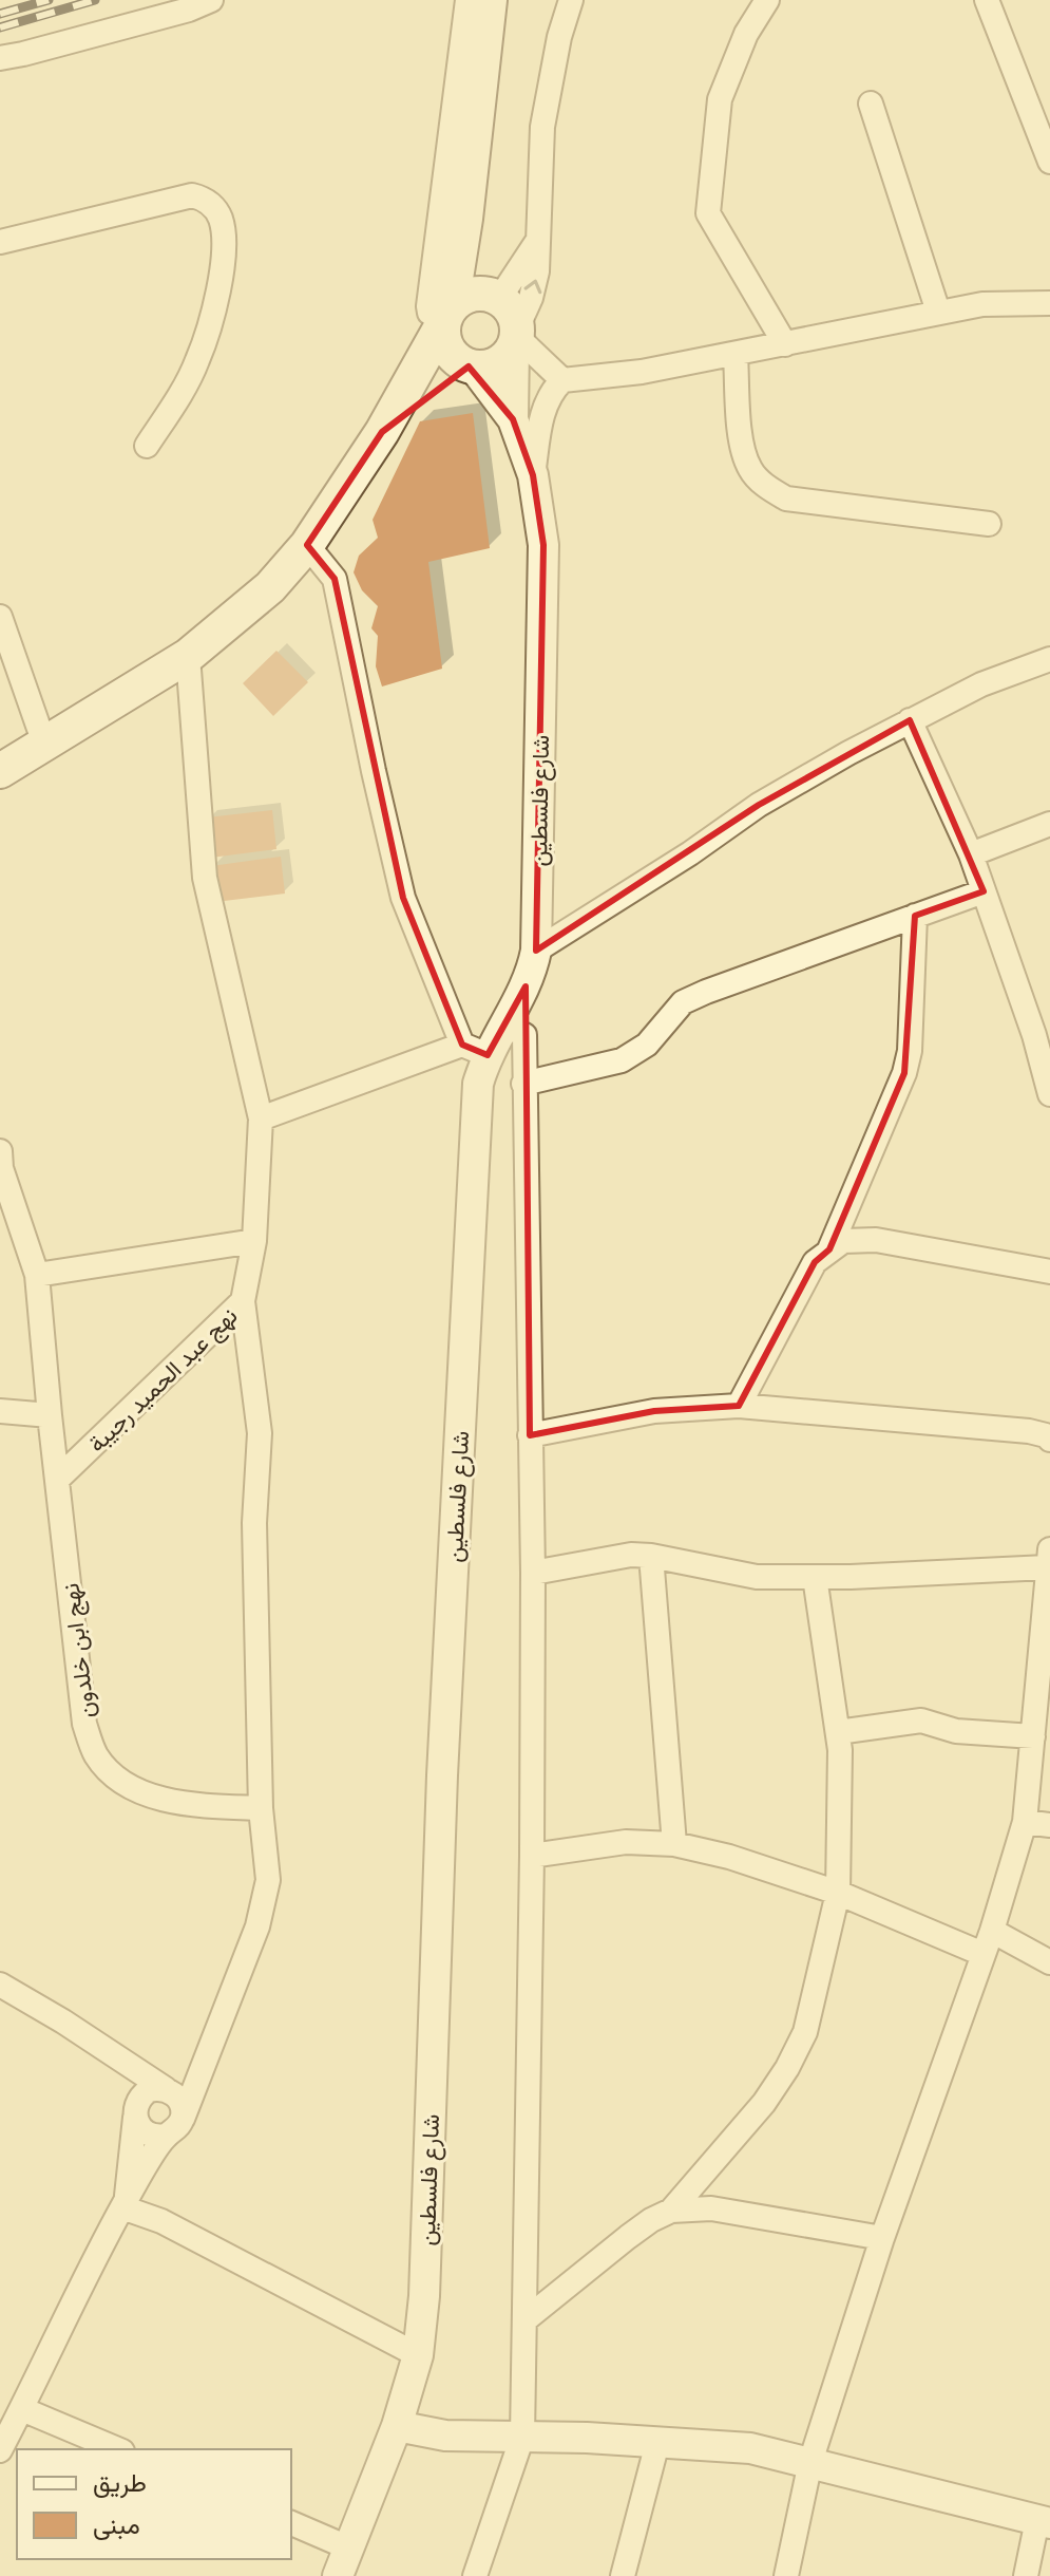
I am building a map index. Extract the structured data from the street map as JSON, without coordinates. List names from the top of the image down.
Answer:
{
  "streets": {
    "street": ["شارع فلسطين", "نهج عبد الحميد رجيبة", "نهج ابن خلدون"]
  },
  "crossings": [
    ["نهج عبد الحميد رجيبة", "نهج ابن خلدون"]
  ],
  "legend": ["طريق", "مبنى"]
}
